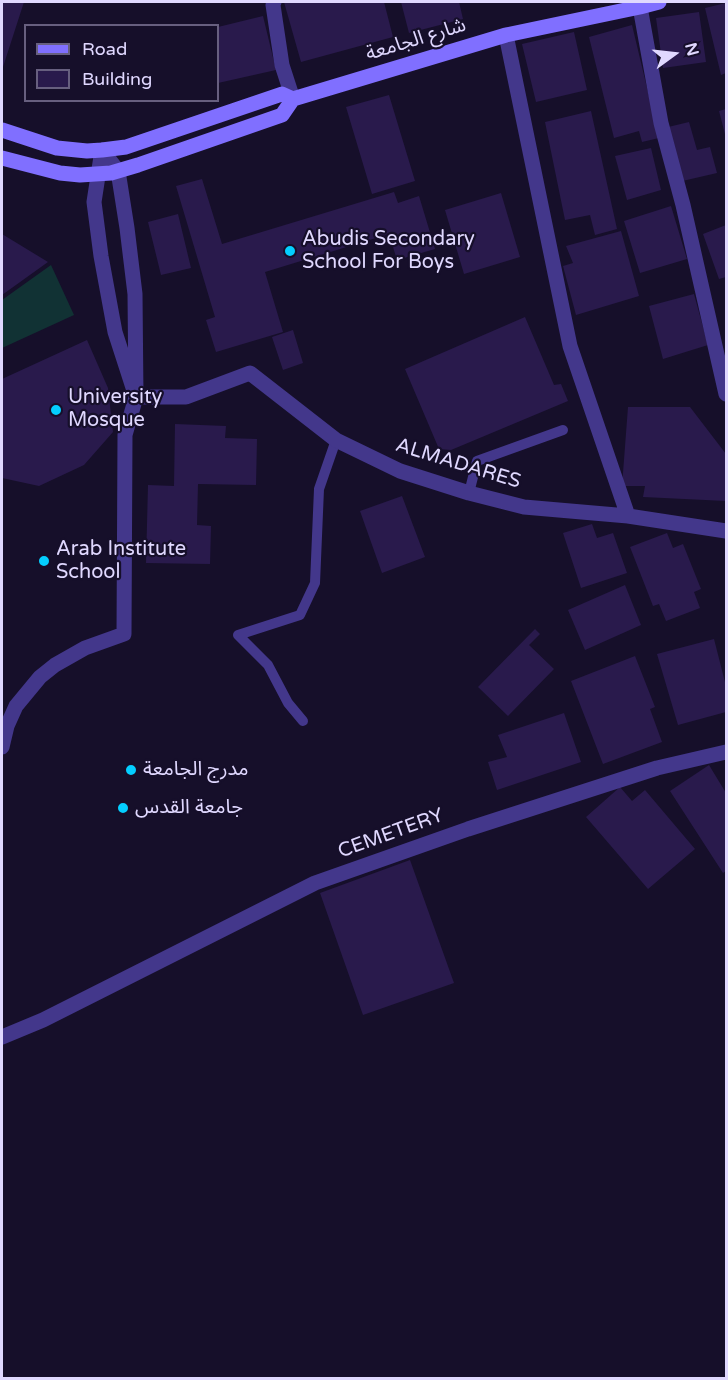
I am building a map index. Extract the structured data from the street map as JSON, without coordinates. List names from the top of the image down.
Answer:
{
  "streets": {
    "main road": ["شارع الجامعة"],
    "street": ["ALMADARES", "CEMETERY"]
  },
  "places": [
    "Abudis Secondary School For Boys",
    "University Mosque",
    "Arab Institute School",
    "مدرج الجامعة",
    "جامعة القدس"
  ],
  "legend": ["Road", "Building"],
  "north": "right"
}
